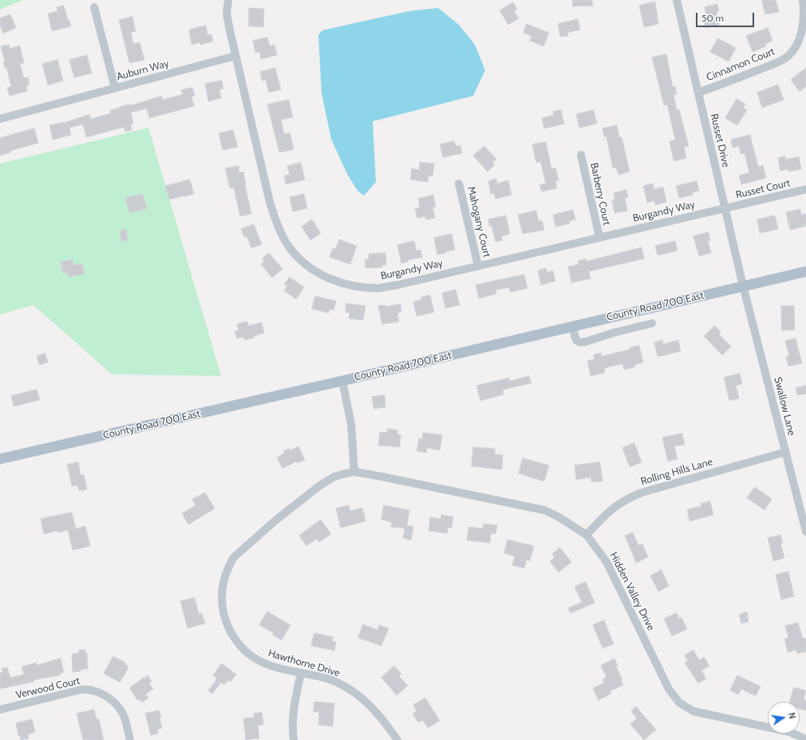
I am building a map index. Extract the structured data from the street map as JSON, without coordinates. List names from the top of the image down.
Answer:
{
  "streets": {
    "main road": ["County Road 700 East"],
    "street": [
      "Cinnamon Court",
      "Auburn Way",
      "Russet Drive",
      "Russet Court",
      "Barberry Court",
      "Burgandy Way",
      "Mahogany Court",
      "Swallow Lane",
      "Rolling Hills Lane",
      "Hidden Valley Drive",
      "Hawthorne Drive",
      "Verwood Court"
    ]
  },
  "crossings": [
    ["Cinnamon Court", "Russet Drive"],
    ["Auburn Way", "Burgandy Way"],
    ["Russet Drive", "Russet Court"],
    ["Russet Drive", "Burgandy Way"],
    ["Russet Drive", "County Road 700 East"],
    ["Russet Drive", "Swallow Lane"],
    ["Russet Court", "Burgandy Way"],
    ["Barberry Court", "Burgandy Way"],
    ["Burgandy Way", "Mahogany Court"],
    ["County Road 700 East", "Swallow Lane"],
    ["Swallow Lane", "Rolling Hills Lane"],
    ["Rolling Hills Lane", "Hidden Valley Drive"],
    ["Hidden Valley Drive", "Hawthorne Drive"]
  ],
  "scale_bar": "50 m",
  "north": "right"
}
